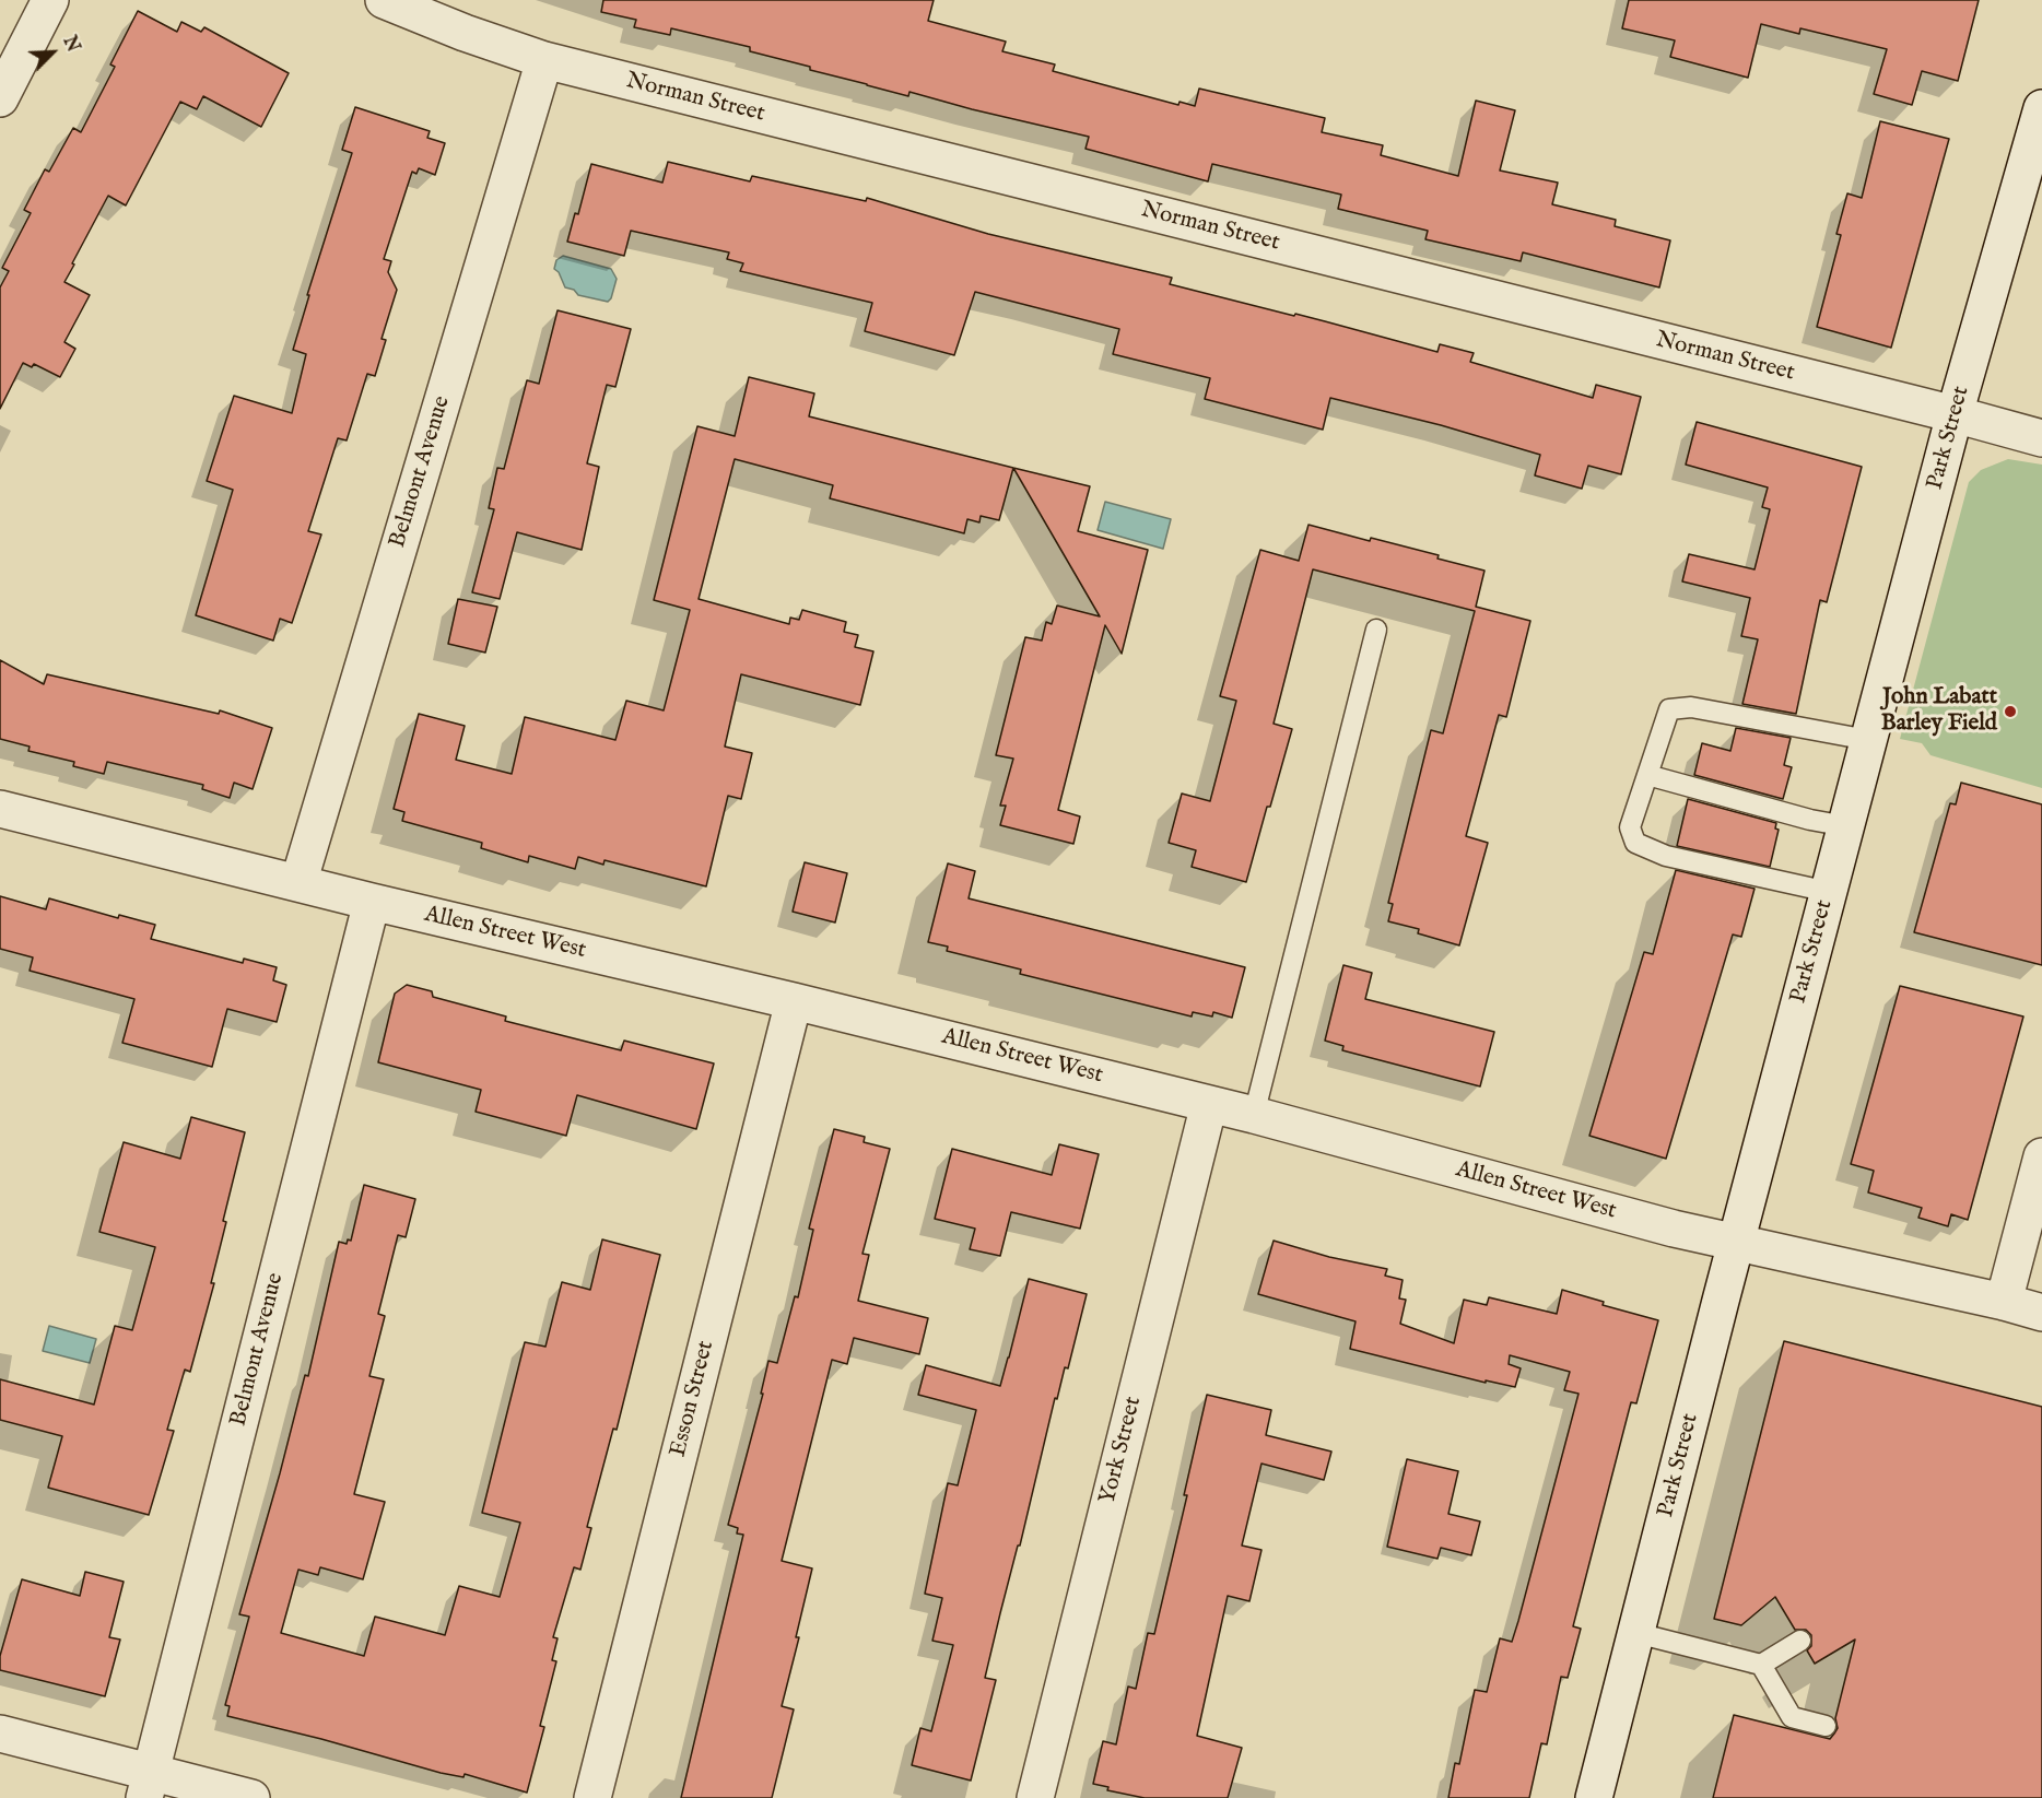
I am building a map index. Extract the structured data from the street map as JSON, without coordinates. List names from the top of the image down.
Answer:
{
  "streets": {
    "street": [
      "Norman Street",
      "Park Street",
      "Belmont Avenue",
      "Allen Street West",
      "Esson Street",
      "York Street"
    ]
  },
  "crossings": [
    ["Norman Street", "Park Street"],
    ["Norman Street", "Belmont Avenue"],
    ["Park Street", "Allen Street West"],
    ["Belmont Avenue", "Allen Street West"],
    ["Allen Street West", "Esson Street"],
    ["Allen Street West", "York Street"]
  ],
  "places": ["John Labatt Barley Field"],
  "north": "top right"
}
